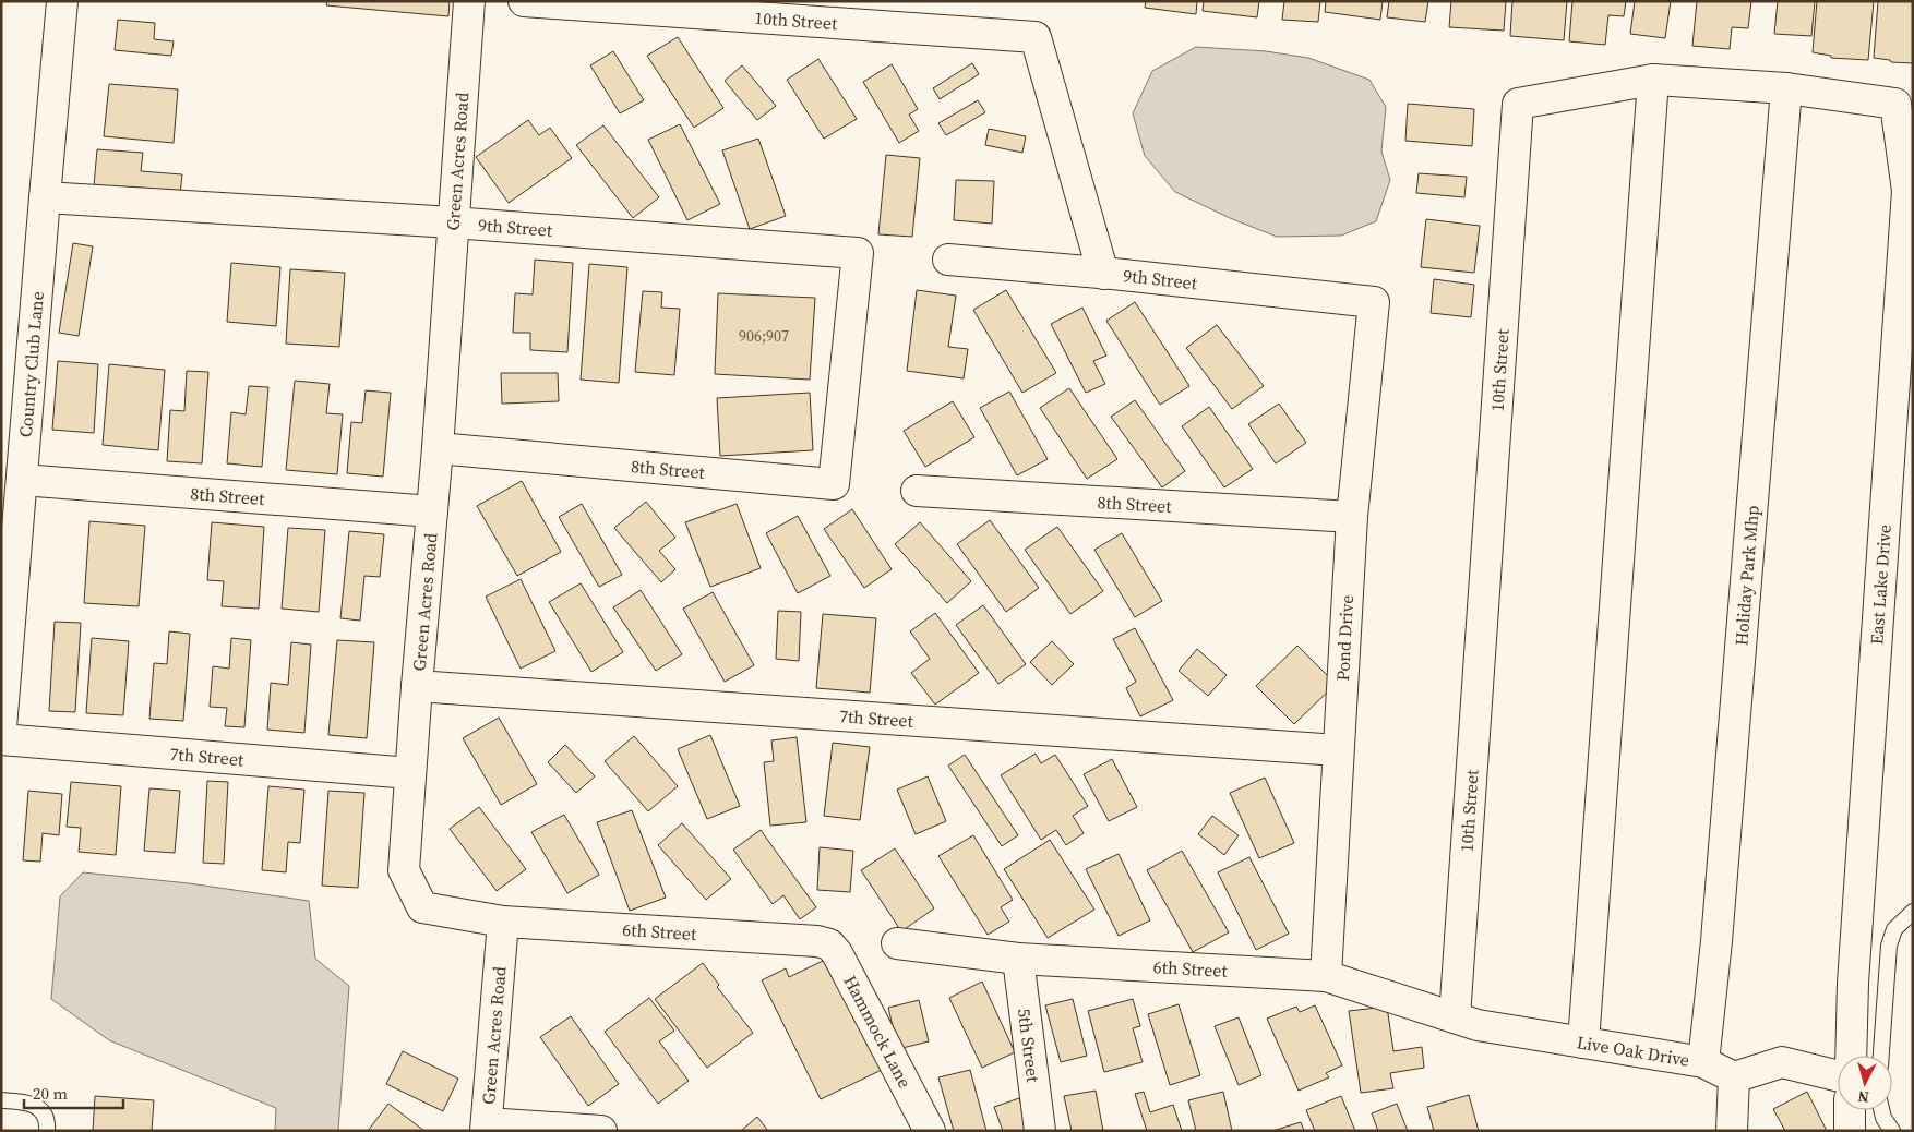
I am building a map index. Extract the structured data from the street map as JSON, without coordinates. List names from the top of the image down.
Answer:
{
  "streets": {
    "street": [
      "10th Street",
      "Green Acres Road",
      "9th Street",
      "Country Club Lane",
      "8th Street",
      "Holiday Park Mhp",
      "East Lake Drive",
      "Pond Drive",
      "7th Street",
      "6th Street",
      "Hammock Lane",
      "5th Street",
      "Live Oak Drive"
    ]
  },
  "crossings": [
    ["10th Street", "9th Street"],
    ["10th Street", "Holiday Park Mhp"],
    ["10th Street", "East Lake Drive"],
    ["10th Street", "6th Street"],
    ["10th Street", "Live Oak Drive"],
    ["Green Acres Road", "9th Street"],
    ["Green Acres Road", "8th Street"],
    ["Green Acres Road", "7th Street"],
    ["Green Acres Road", "6th Street"],
    ["9th Street", "Country Club Lane"],
    ["9th Street", "8th Street"],
    ["9th Street", "Pond Drive"],
    ["Country Club Lane", "8th Street"],
    ["8th Street", "Pond Drive"],
    ["Holiday Park Mhp", "Live Oak Drive"],
    ["Pond Drive", "7th Street"],
    ["Pond Drive", "6th Street"],
    ["6th Street", "Hammock Lane"],
    ["6th Street", "5th Street"],
    ["6th Street", "Live Oak Drive"]
  ],
  "house_numbers": ["906;907"],
  "scale_bar": "20 m",
  "north": "bottom"
}
